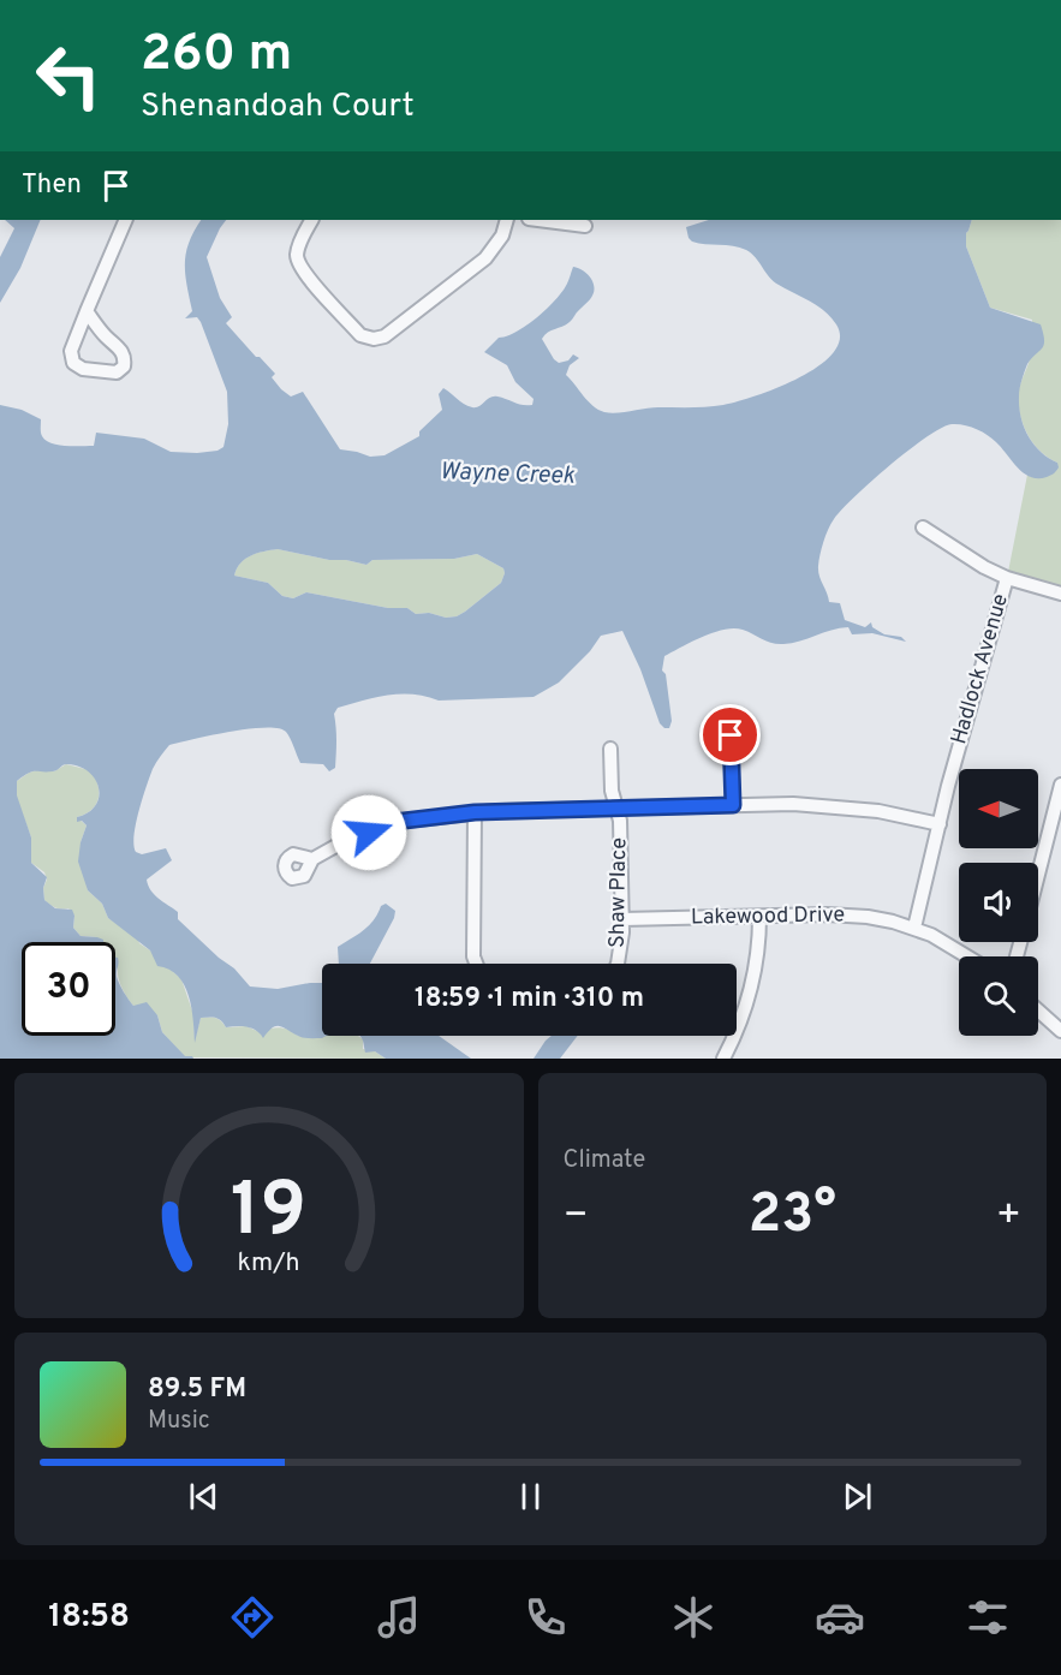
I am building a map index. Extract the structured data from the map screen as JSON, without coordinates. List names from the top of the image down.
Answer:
{
  "streets": {
    "street": ["Hadlock Avenue", "Shaw Place", "Lakewood Drive"]
  },
  "crossings": [
    ["Hadlock Avenue", "Lakewood Drive"],
    ["Shaw Place", "Lakewood Drive"]
  ],
  "water": ["Wayne Creek"],
  "north": "left",
  "page": {
    "turn": ["260 m", "Shenandoah Court"],
    "then": "Then",
    "limit": "30",
    "trip": "18:59 · 1 min · 310 m",
    "tile": "Climate",
    "heat": ["−", "23°", "+"],
    "song": ["89.5 FM", "Music"],
    "tabs": "18:58",
    "gauge": ["19", "km/h"]
  }
}
